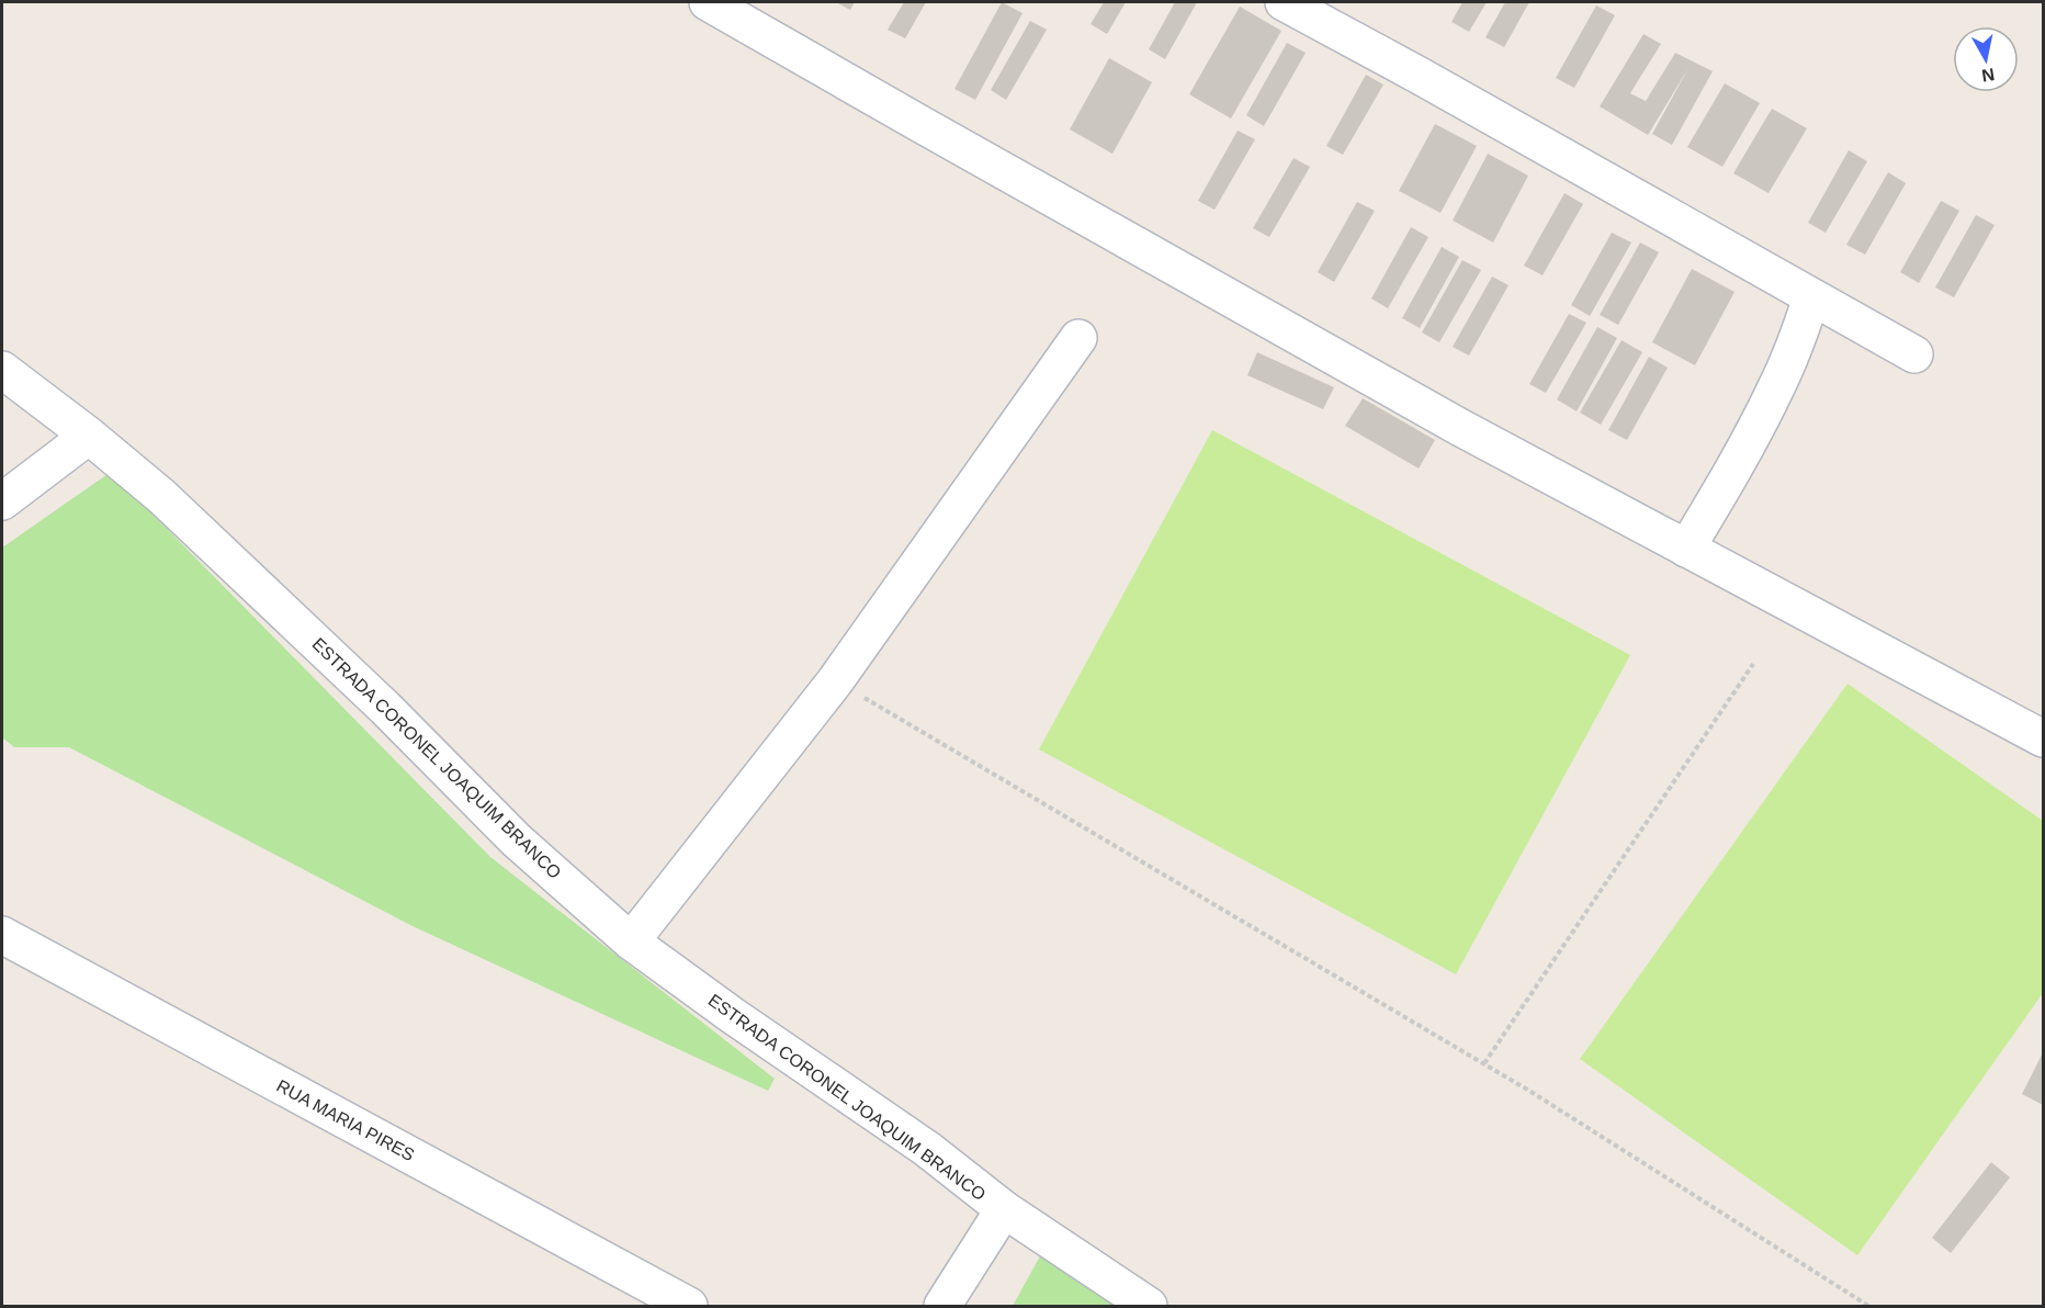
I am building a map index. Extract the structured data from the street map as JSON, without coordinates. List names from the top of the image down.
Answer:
{
  "streets": {
    "street": ["ESTRADA CORONEL JOAQUIM BRANCO", "RUA MARIA PIRES"]
  },
  "north": "bottom"
}
